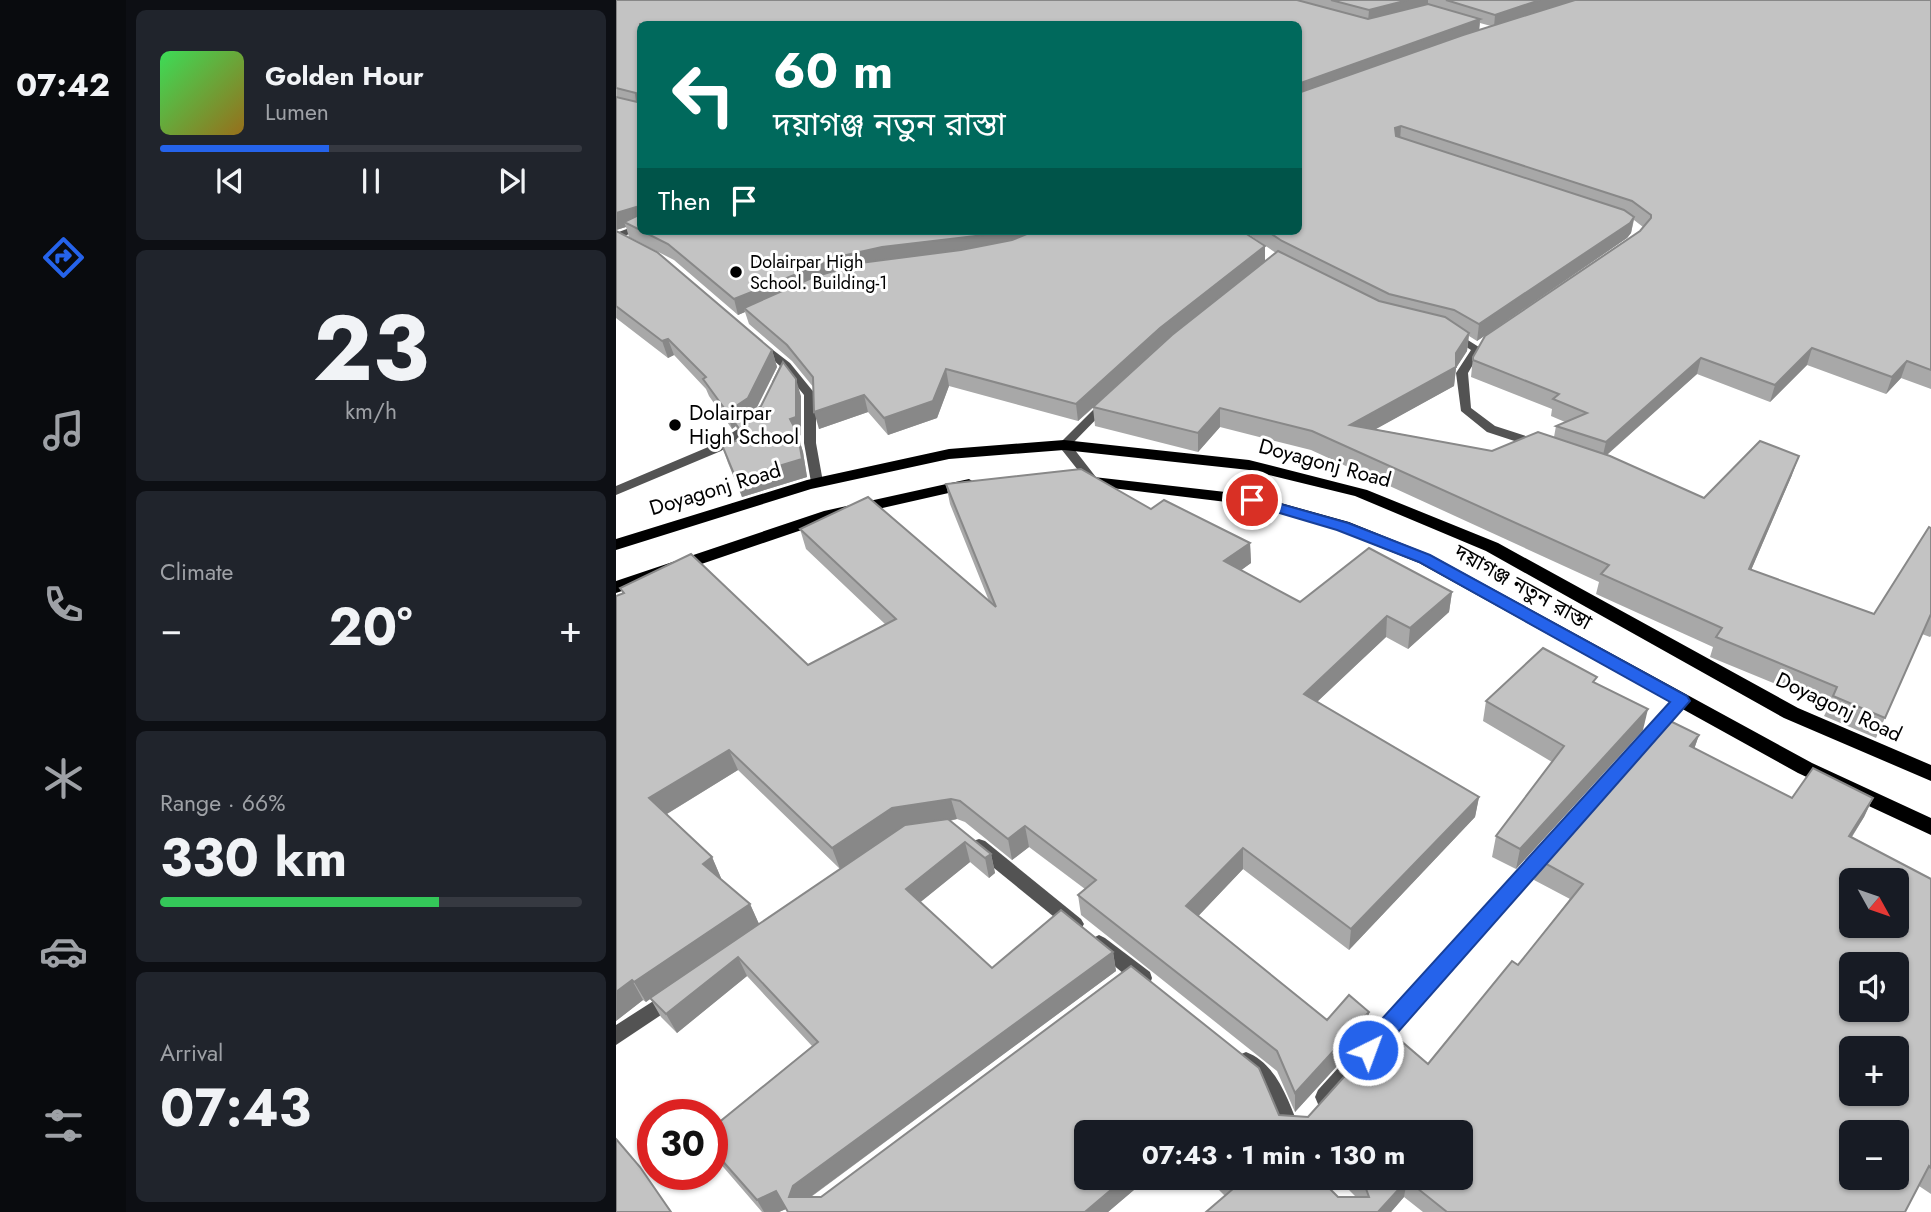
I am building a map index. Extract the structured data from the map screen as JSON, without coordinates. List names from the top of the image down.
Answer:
{
  "streets": {
    "main road": ["Doyagonj Road", "দয়াগঞ্জ নতুন রাস্তা"]
  },
  "places": ["Dolairpar High School. Building-1", "Dolairpar High School"],
  "north": "bottom right",
  "page": {
    "tabs": "07:42",
    "turn": ["60 m", "দয়াগঞ্জ নতুন রাস্তা"],
    "song": ["Golden Hour", "Lumen"],
    "then": "Then",
    "tile": [
      ["23", "km/h"],
      "Climate",
      ["Range · 66%", "330 km"],
      ["Arrival", "07:43"]
    ],
    "heat": ["−", "20°", "+"],
    "map_buttons": ["+", "−"],
    "limit": "30",
    "trip": "07:43 · 1 min · 130 m"
  }
}
